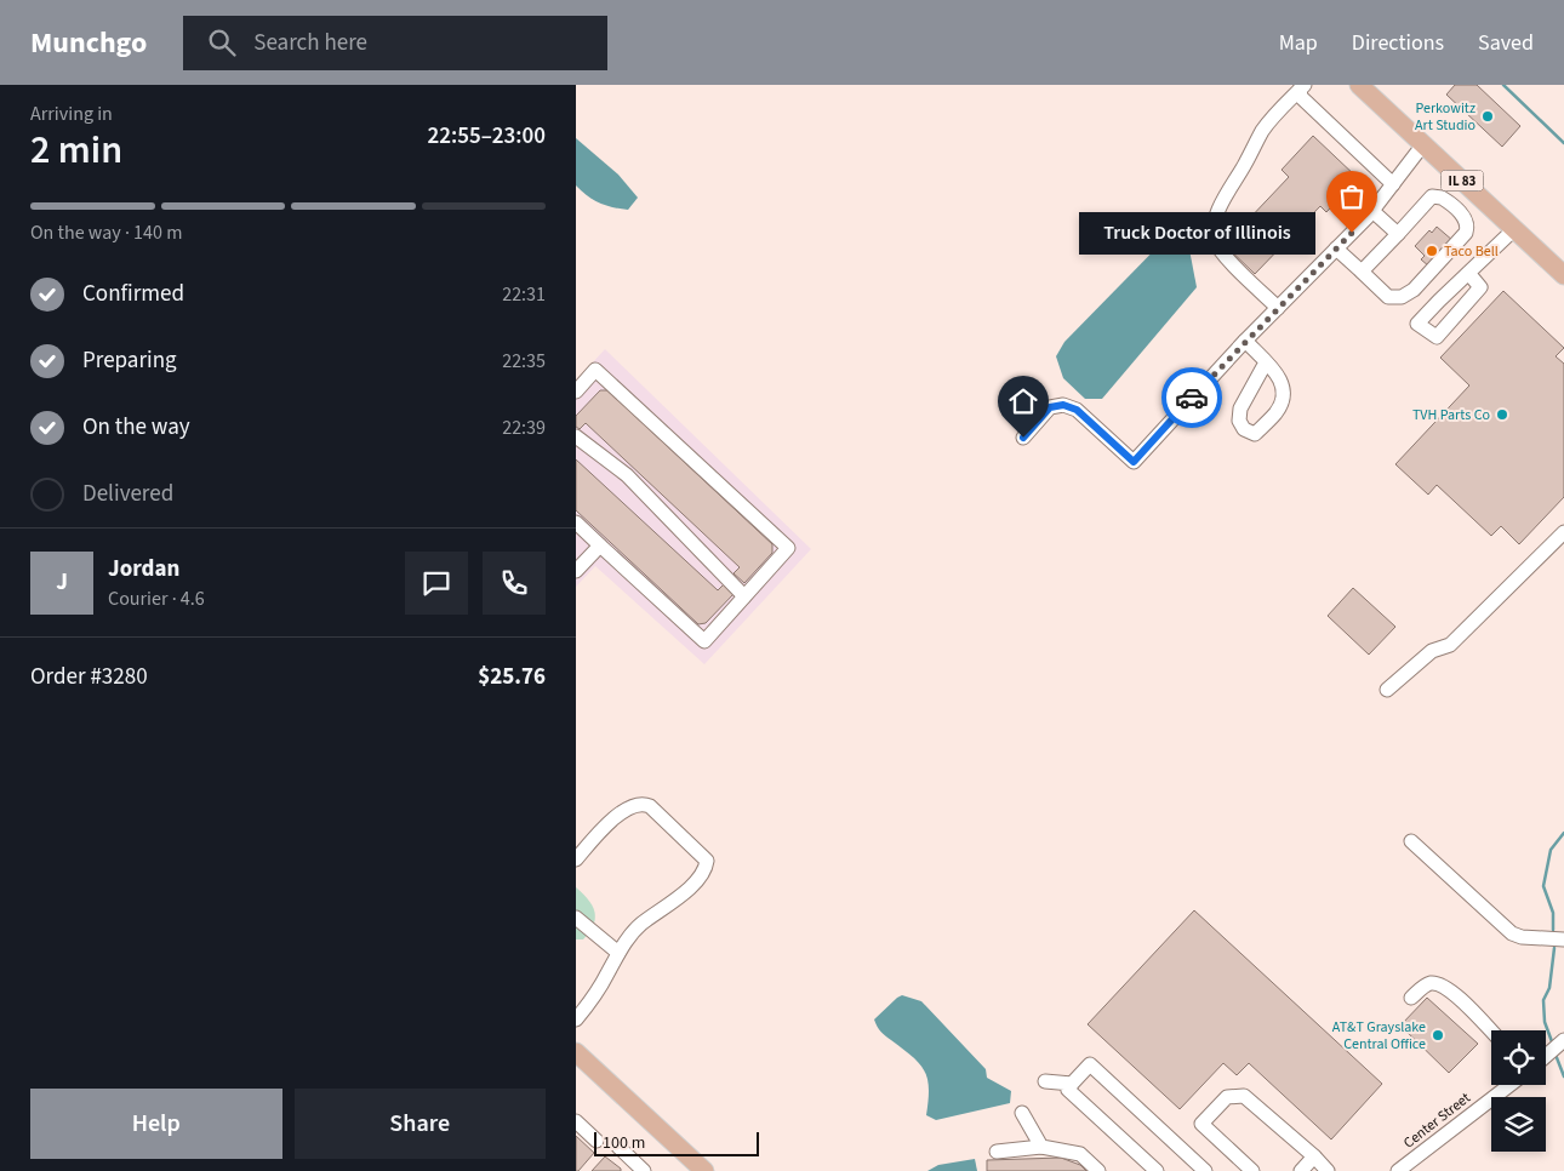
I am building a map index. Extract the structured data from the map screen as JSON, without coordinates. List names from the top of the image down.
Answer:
{
  "streets": {
    "main road": ["IL 83"],
    "street": ["Center Street"]
  },
  "places": [
    "Perkowitz Art Studio",
    "Truck Doctor of Illinois",
    "Taco Bell",
    "TVH Parts Co",
    "AT&T Grayslake Central Office"
  ],
  "scale_bar": "100 m",
  "page": {
    "header": "Munchgo",
    "search": "Search here",
    "nav": ["Map", "Directions", "Saved"],
    "heading": ["2 min", "Arriving in", "22:55–23:00"],
    "panel": [
      "Jordan",
      "Courier · 4.6",
      "Order #3280",
      "$25.76"
    ],
    "bar": "On the way · 140 m",
    "bubble": "Truck Doctor of Illinois",
    "list": [
      ["Confirmed", "22:31"],
      ["Preparing", "22:35"],
      ["On the way", "22:39"],
      "Delivered"
    ],
    "round": "J",
    "buttons": ["Help", "Share"],
    "scale": "100 m"
  }
}
